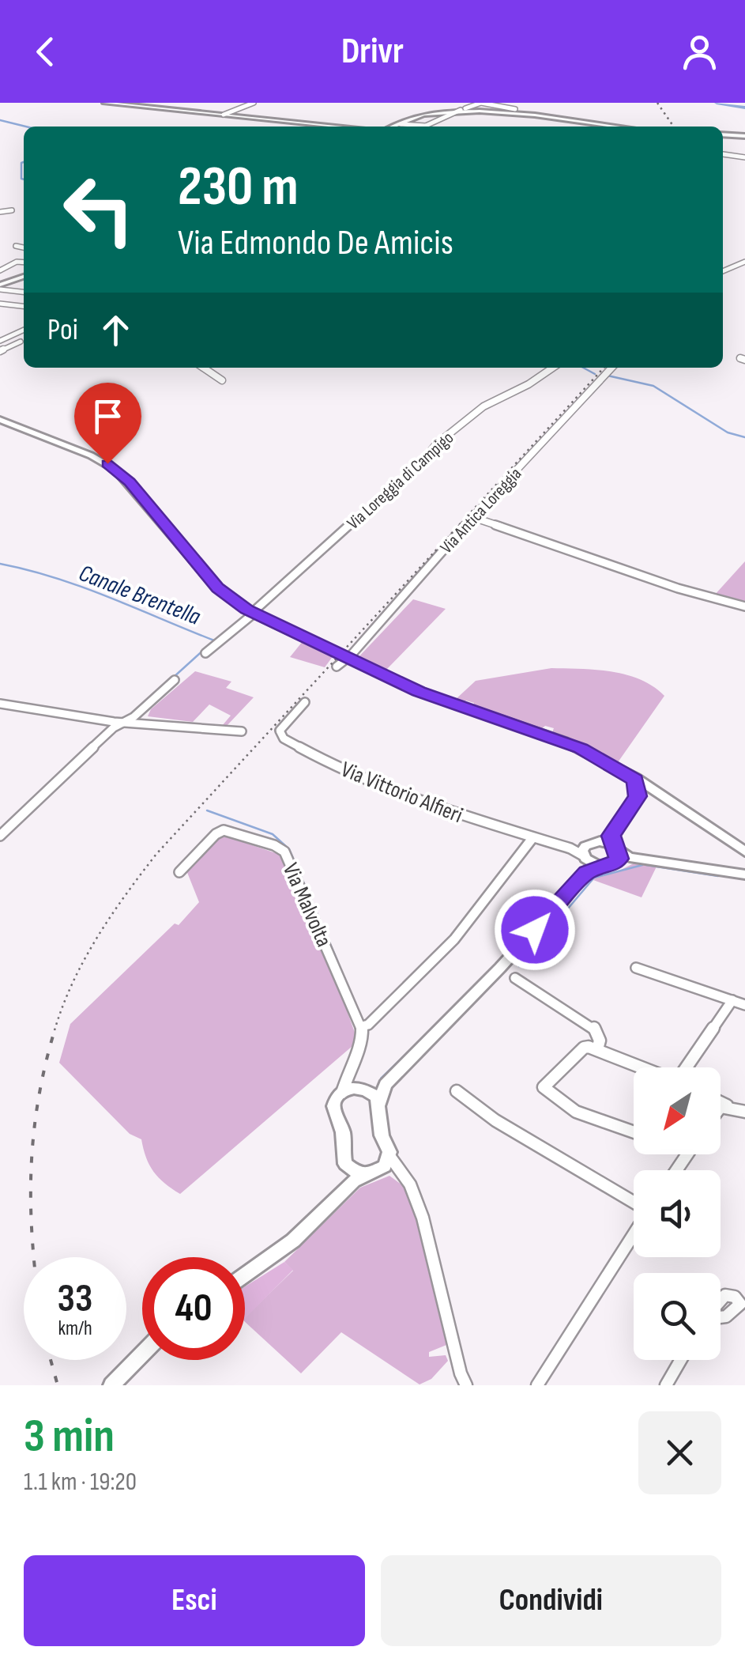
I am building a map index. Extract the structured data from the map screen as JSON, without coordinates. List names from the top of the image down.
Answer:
{
  "streets": {
    "street": [
      "Via Loreggia di Campigo",
      "Via Antica Loreggia",
      "Via Vittorio Alfieri",
      "Via Malvolta"
    ]
  },
  "water": ["Canale Brentella"],
  "north": "bottom left",
  "page": {
    "header": "Drivr",
    "turn": ["230 m", "Via Edmondo De Amicis"],
    "then": "Poi",
    "speed": "33 km/h",
    "limit": "40",
    "heading": ["3 min", "1.1 km · 19:20"],
    "buttons": ["Esci", "Condividi"]
  }
}
